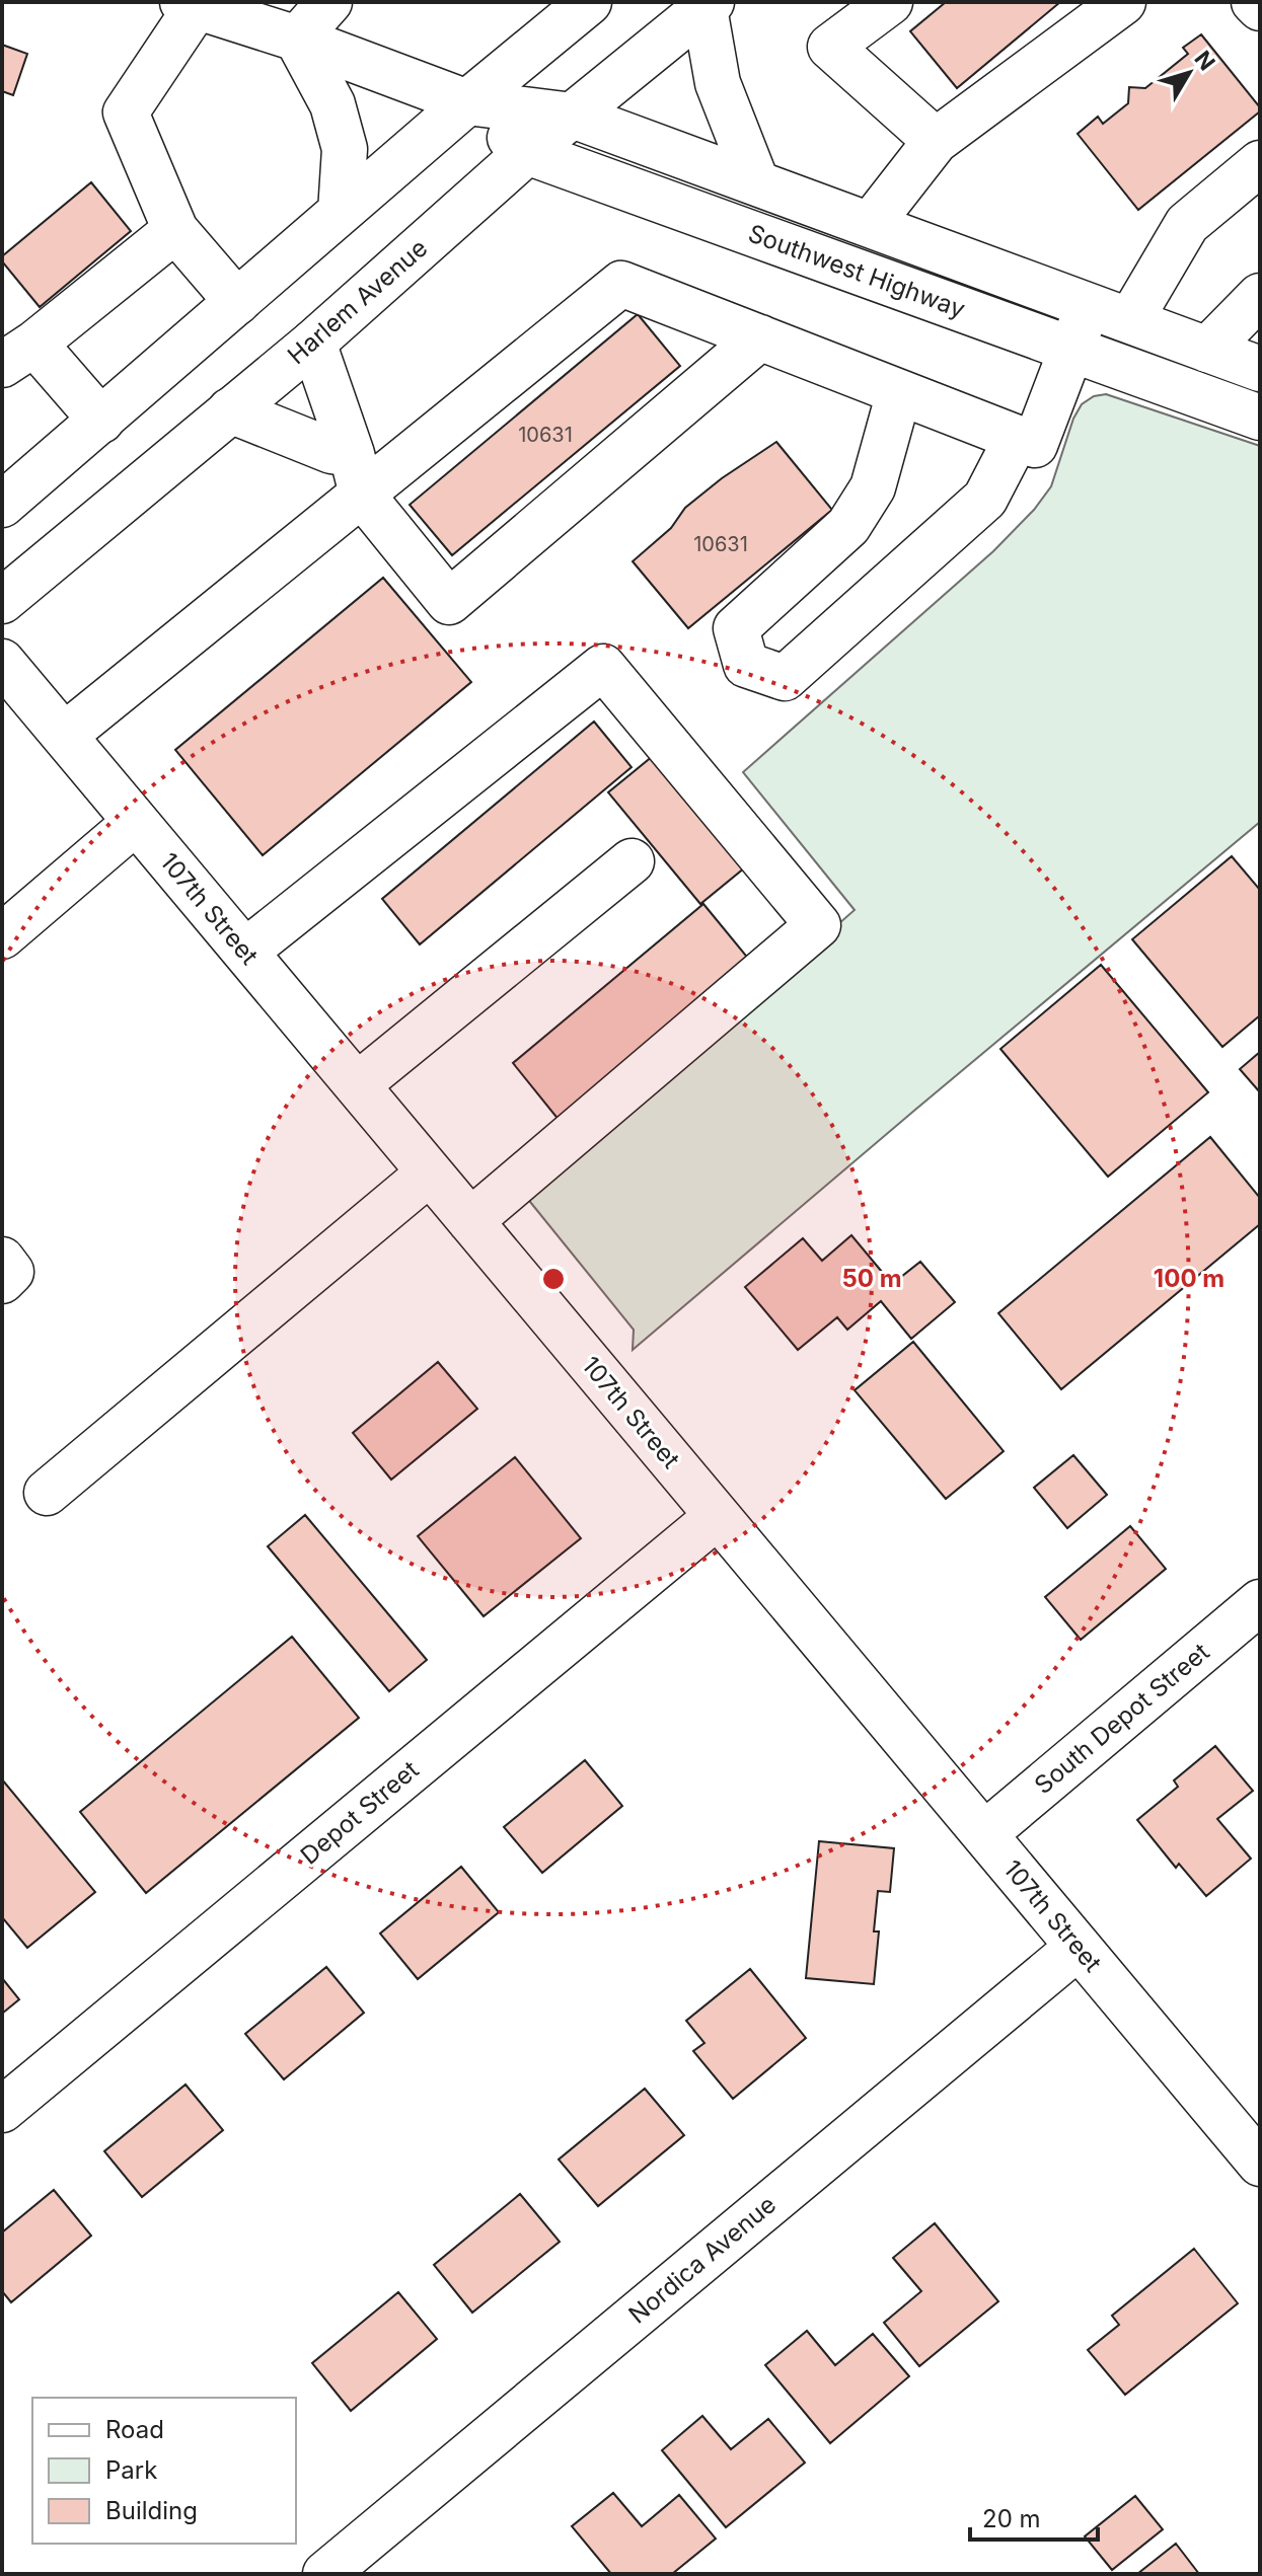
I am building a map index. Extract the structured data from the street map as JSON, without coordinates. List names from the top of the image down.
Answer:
{
  "streets": {
    "street": [
      "Southwest Highway",
      "Harlem Avenue",
      "107th Street",
      "South Depot Street",
      "Depot Street",
      "Nordica Avenue"
    ]
  },
  "crossings": [
    ["Southwest Highway", "Harlem Avenue"],
    ["107th Street", "South Depot Street"],
    ["107th Street", "Depot Street"],
    ["107th Street", "Nordica Avenue"]
  ],
  "house_numbers": ["10631", "10631"],
  "legend": ["Road", "Park", "Building"],
  "scale_bar": "20 m",
  "north": "top right",
  "rings": ["50 m", "100 m"]
}
